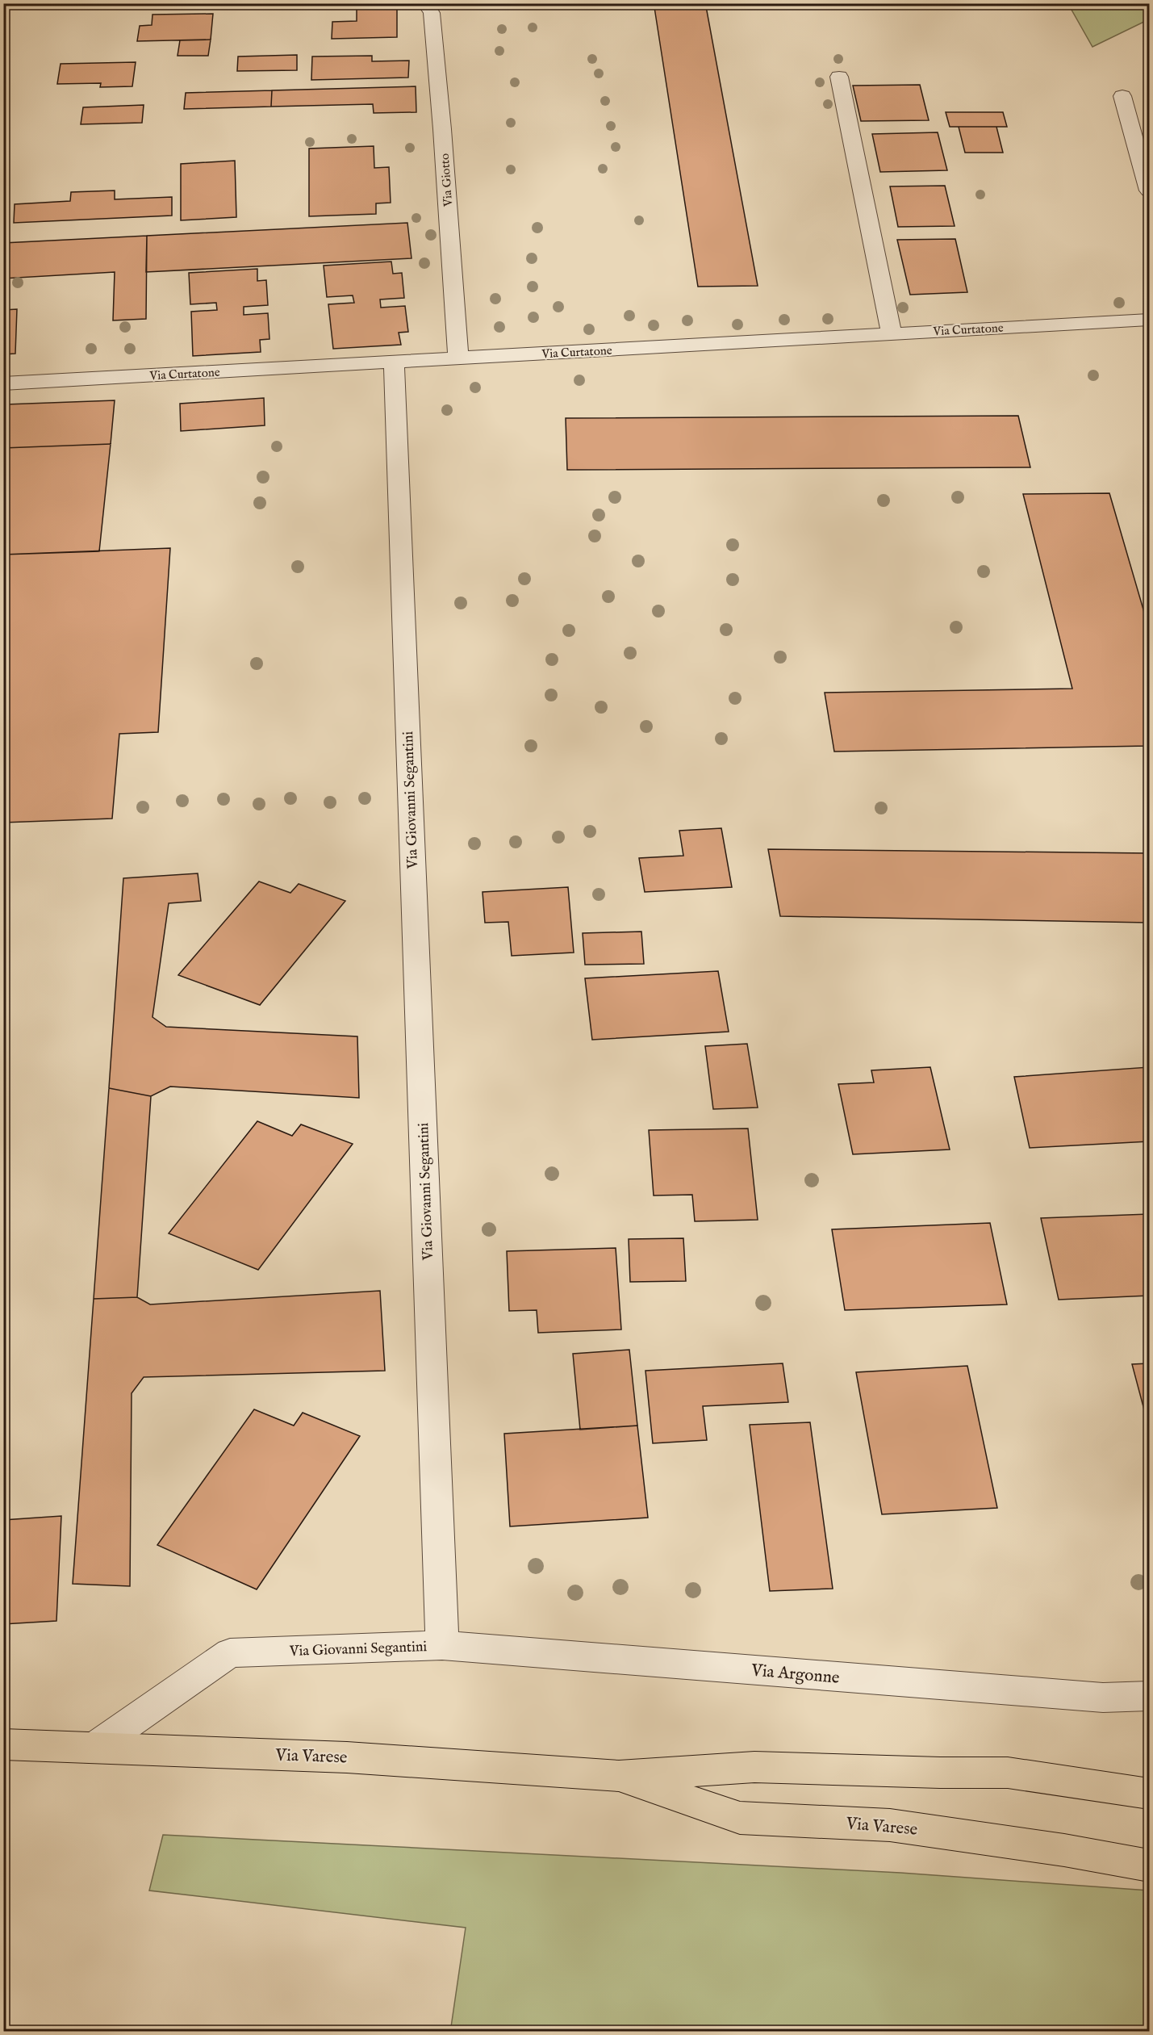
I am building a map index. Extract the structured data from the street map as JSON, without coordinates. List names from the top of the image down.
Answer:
{
  "streets": {
    "main road": ["Via Varese"],
    "street": [
      "Via Giotto",
      "Via Curtatone",
      "Via Giovanni Segantini",
      "Via Argonne"
    ]
  },
  "crossings": [
    ["Via Giotto", "Via Curtatone"],
    ["Via Curtatone", "Via Giovanni Segantini"],
    ["Via Giovanni Segantini", "Via Argonne"],
    ["Via Giovanni Segantini", "Via Varese"]
  ]
}
